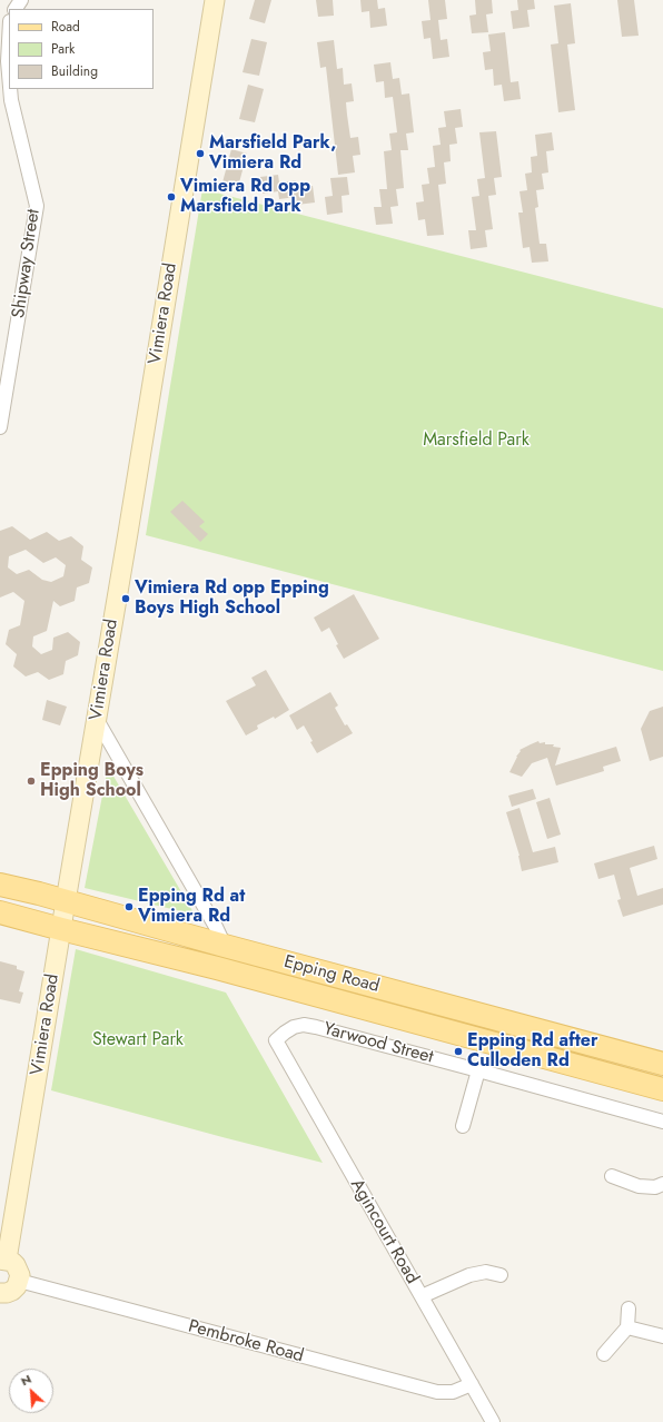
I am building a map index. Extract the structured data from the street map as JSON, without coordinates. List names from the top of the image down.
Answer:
{
  "streets": {
    "main road": ["Epping Road"],
    "street": [
      "Shipway Street",
      "Vimiera Road",
      "Yarwood Street",
      "Agincourt Road",
      "Pembroke Road"
    ]
  },
  "crossings": [
    ["Vimiera Road", "Epping Road"],
    ["Yarwood Street", "Agincourt Road"],
    ["Agincourt Road", "Pembroke Road"]
  ],
  "parks": ["Marsfield Park", "Stewart Park"],
  "places": [
    "Marsfield Park, Vimiera Rd",
    "Vimiera Rd opp Marsfield Park",
    "Vimiera Rd opp Epping Boys High School",
    "Epping Boys High School",
    "Epping Rd at Vimiera Rd",
    "Epping Rd after Culloden Rd"
  ],
  "legend": ["Road", "Park", "Building"],
  "north": "top left"
}
